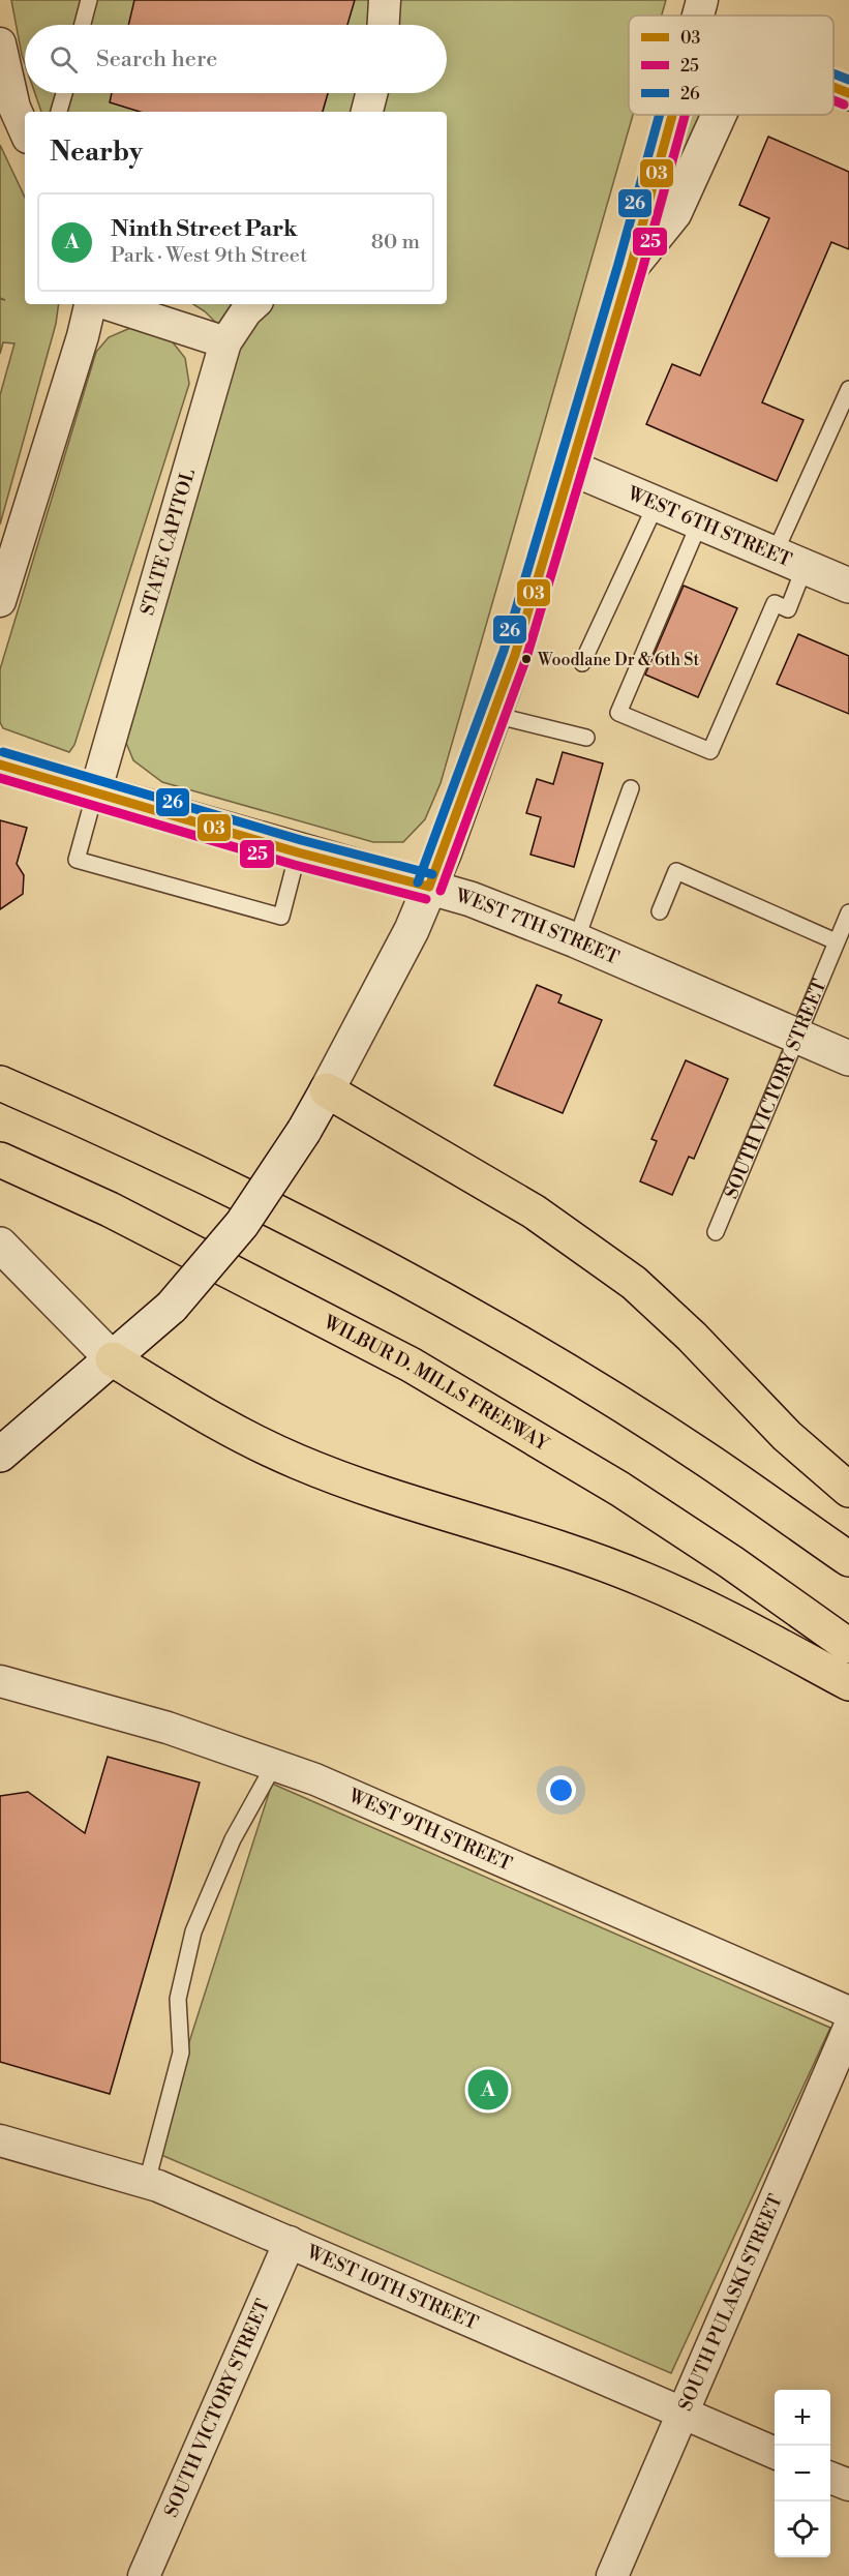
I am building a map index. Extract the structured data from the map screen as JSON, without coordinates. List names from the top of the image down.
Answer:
{
  "streets": {
    "highway": ["WILBUR D. MILLS FREEWAY"],
    "street": [
      "WEST 6TH STREET",
      "STATE CAPITOL",
      "WEST 7TH STREET",
      "SOUTH VICTORY STREET",
      "WEST 9TH STREET",
      "WEST 10TH STREET",
      "SOUTH PULASKI STREET"
    ]
  },
  "crossings": [
    ["STATE CAPITOL", "WEST 7TH STREET"],
    ["WEST 7TH STREET", "SOUTH VICTORY STREET"],
    ["SOUTH VICTORY STREET", "WEST 10TH STREET"],
    ["WEST 10TH STREET", "SOUTH PULASKI STREET"]
  ],
  "places": ["Woodlane Dr & 6th St"],
  "lines": ["transit line 26", "transit line 03", "transit line 25"],
  "legend": ["03", "25", "26"],
  "page": {
    "search": "Search here",
    "heading": "Nearby",
    "list": [
      {
        "mark": "A",
        "name": "Ninth Street Park",
        "note": "Park · West 9th Street",
        "value": "80 m"
      }
    ],
    "pins": "A",
    "map_buttons": ["+", "−"]
  }
}
